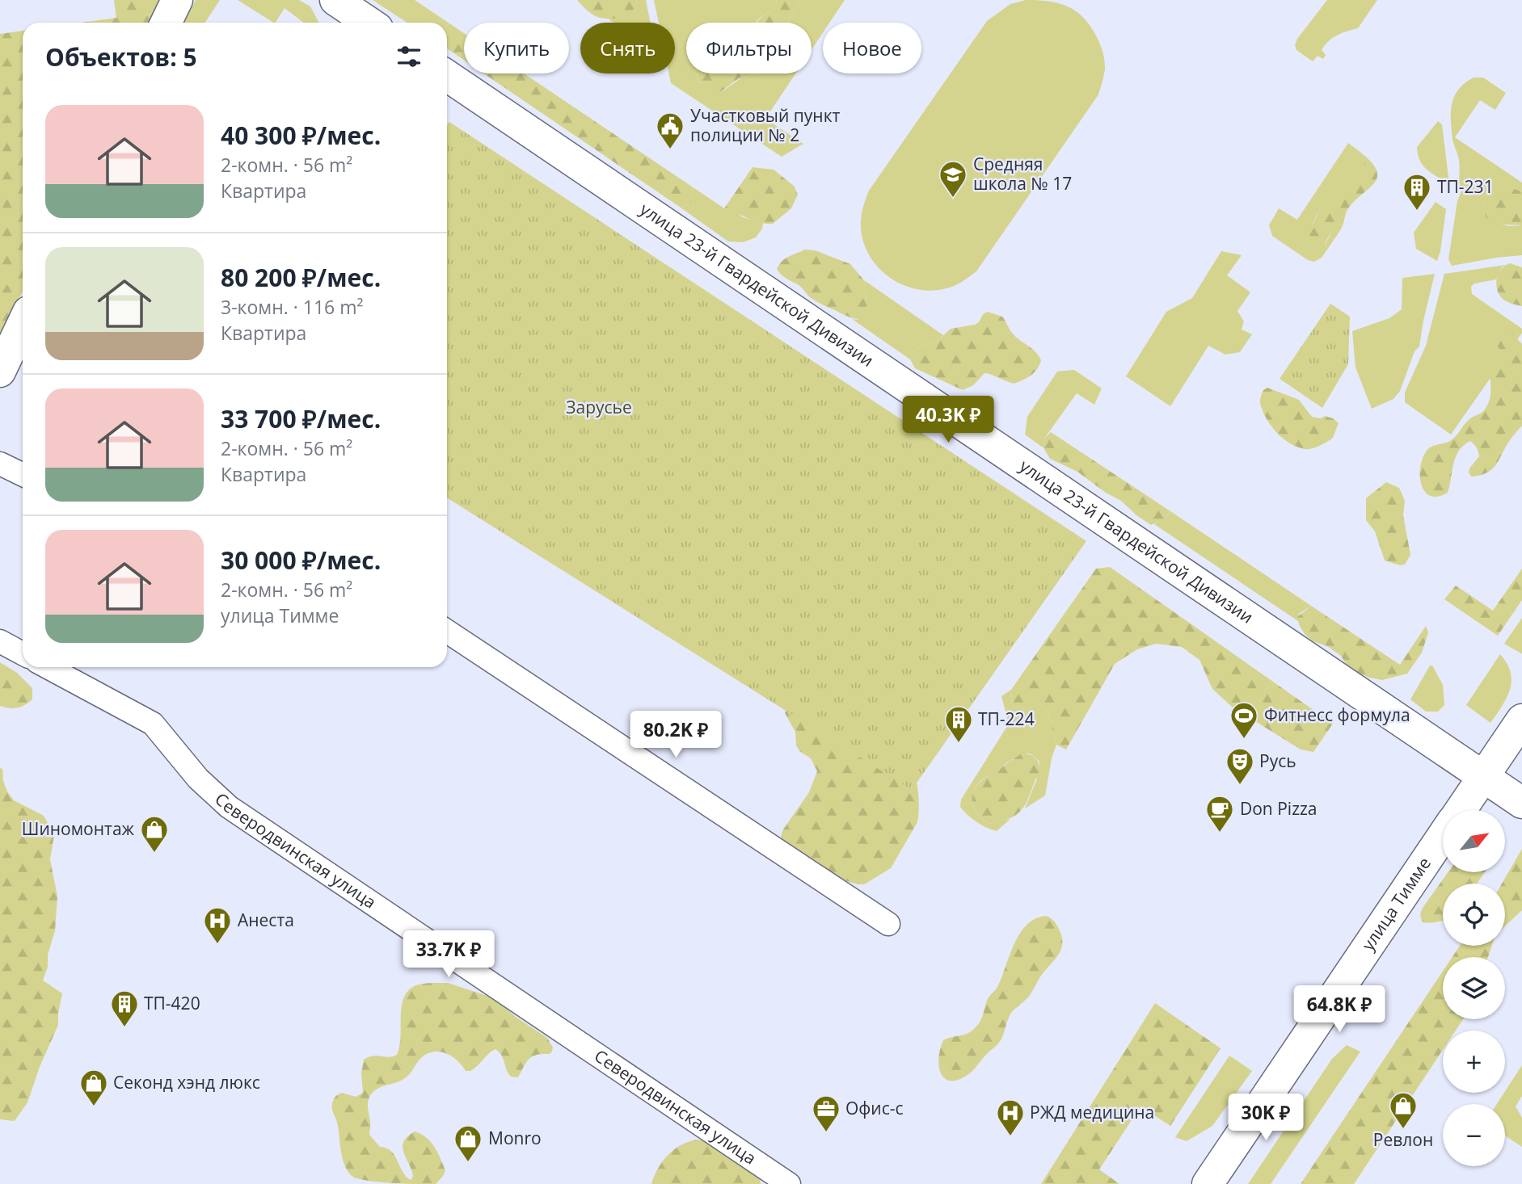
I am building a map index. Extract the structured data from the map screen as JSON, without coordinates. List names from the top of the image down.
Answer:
{
  "streets": {
    "street": ["улица 23-й Гвардейской Дивизии", "Северодвинская улица", "улица Тимме"]
  },
  "crossings": [
    ["улица 23-й Гвардейской Дивизии", "улица Тимме"]
  ],
  "parks": ["Зарусье"],
  "places": {
    "public building": ["Участковый пункт полиции № 2"],
    "school or university": ["Средняя школа № 17"],
    "building": ["ТП-231", "ТП-224", "ТП-420"],
    "sports": ["Фитнесс формула"],
    "theatre": ["Русь"],
    "cafe": ["Don Pizza"],
    "shop": [
      "Шиномонтаж",
      "Секонд хэнд люкс",
      "Ревлон",
      "Monro"
    ],
    "hospital": ["Анеста", "РЖД медицина"],
    "office": ["Офис-с"]
  },
  "north": "top right",
  "page": {
    "chip": [
      "Купить",
      "Снять",
      "Фильтры",
      "Новое"
    ],
    "heading": "Объектов: 5",
    "list": [
      {
        "name": "40 300 ₽/мес.",
        "note": "2-комн. · 56 m² · Квартира"
      },
      {
        "name": "80 200 ₽/мес.",
        "note": "3-комн. · 116 m² · Квартира"
      },
      {
        "name": "33 700 ₽/мес.",
        "note": "2-комн. · 56 m² · Квартира"
      },
      {
        "name": "30 000 ₽/мес.",
        "note": "2-комн. · 56 m² · улица Тимме"
      }
    ],
    "price": [
      "40.3K ₽",
      "80.2K ₽",
      "33.7K ₽",
      "64.8K ₽",
      "30K ₽"
    ],
    "map_buttons": ["+", "−"]
  }
}
